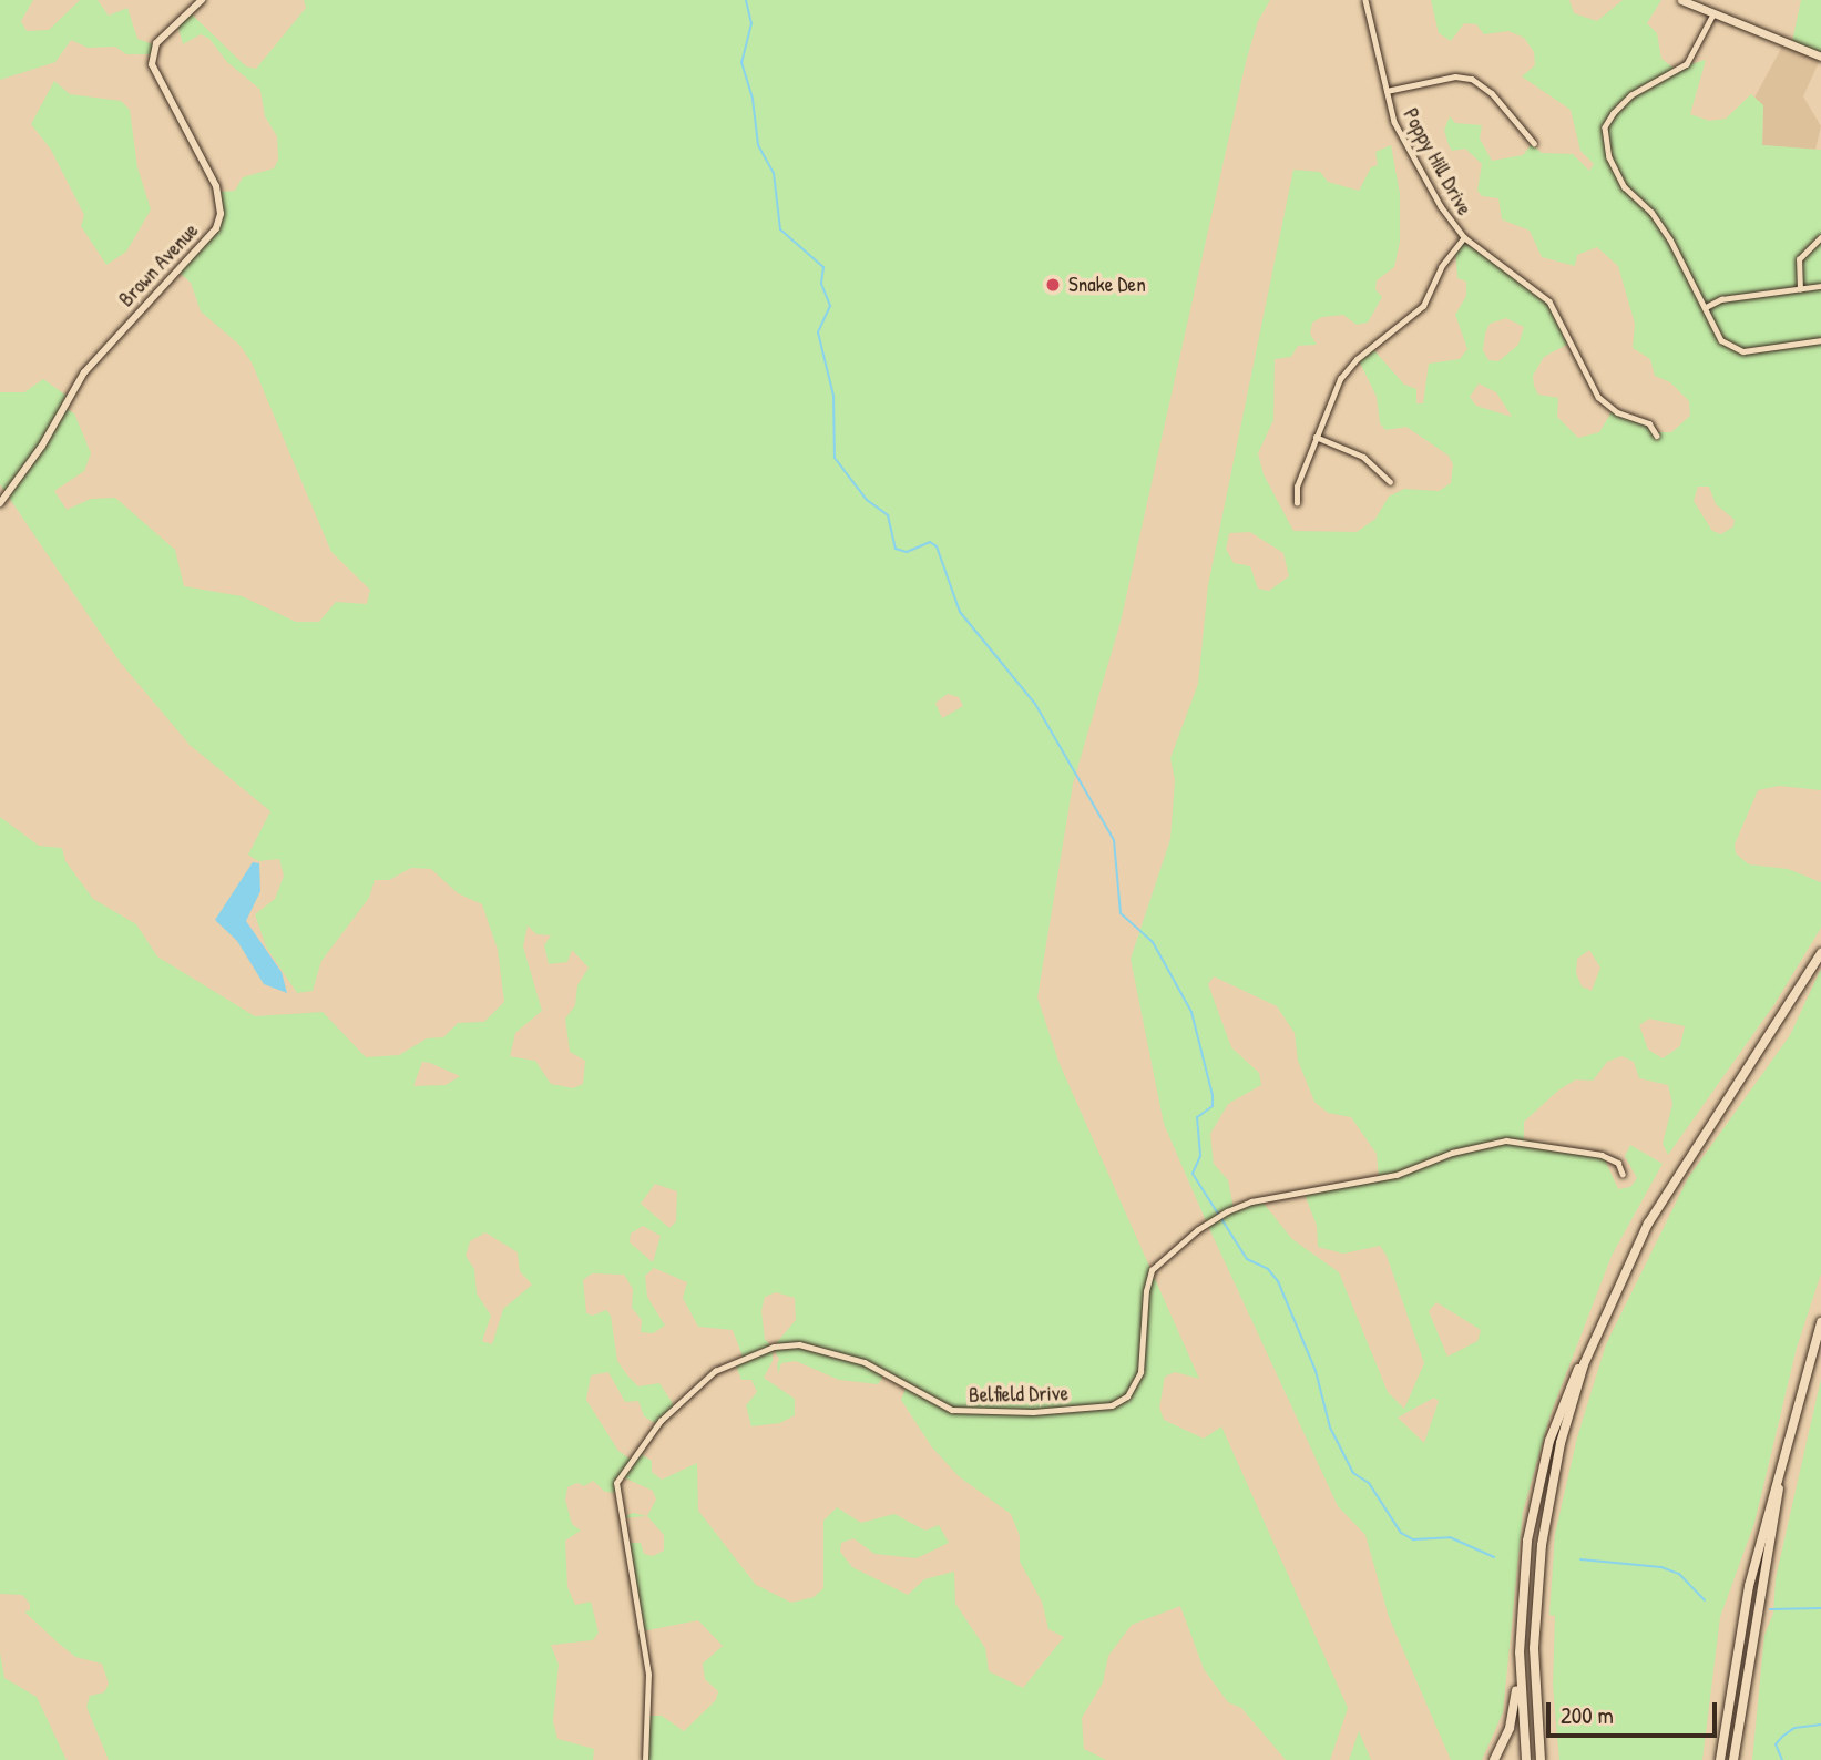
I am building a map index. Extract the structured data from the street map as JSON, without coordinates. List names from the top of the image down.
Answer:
{
  "streets": {
    "street": ["Poppy Hill Drive", "Brown Avenue", "Belfield Drive"]
  },
  "places": ["Snake Den"],
  "scale_bar": "200 m"
}
